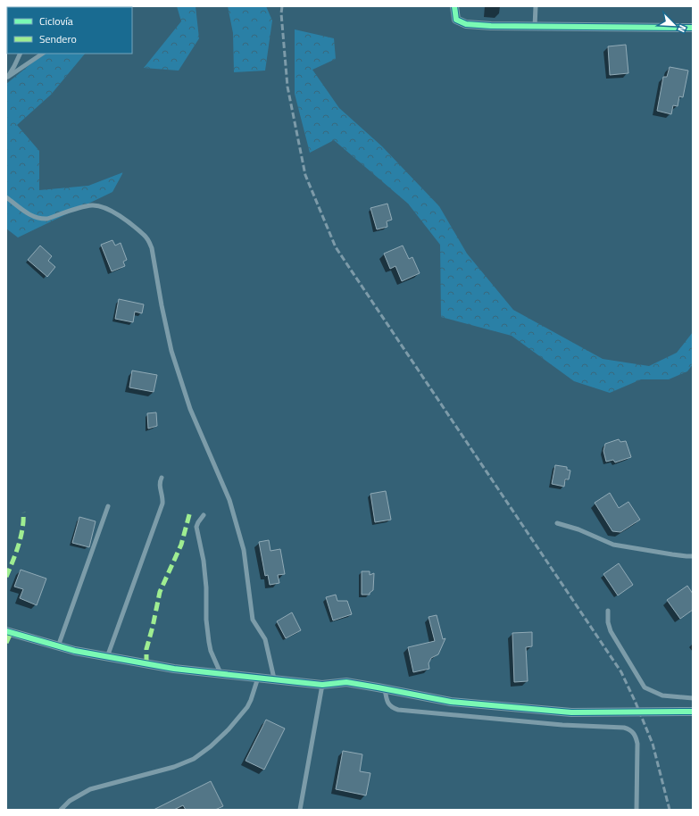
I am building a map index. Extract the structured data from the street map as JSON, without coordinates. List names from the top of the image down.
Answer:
{
  "legend": ["Ciclovía", "Sendero"],
  "north": "bottom right"
}
